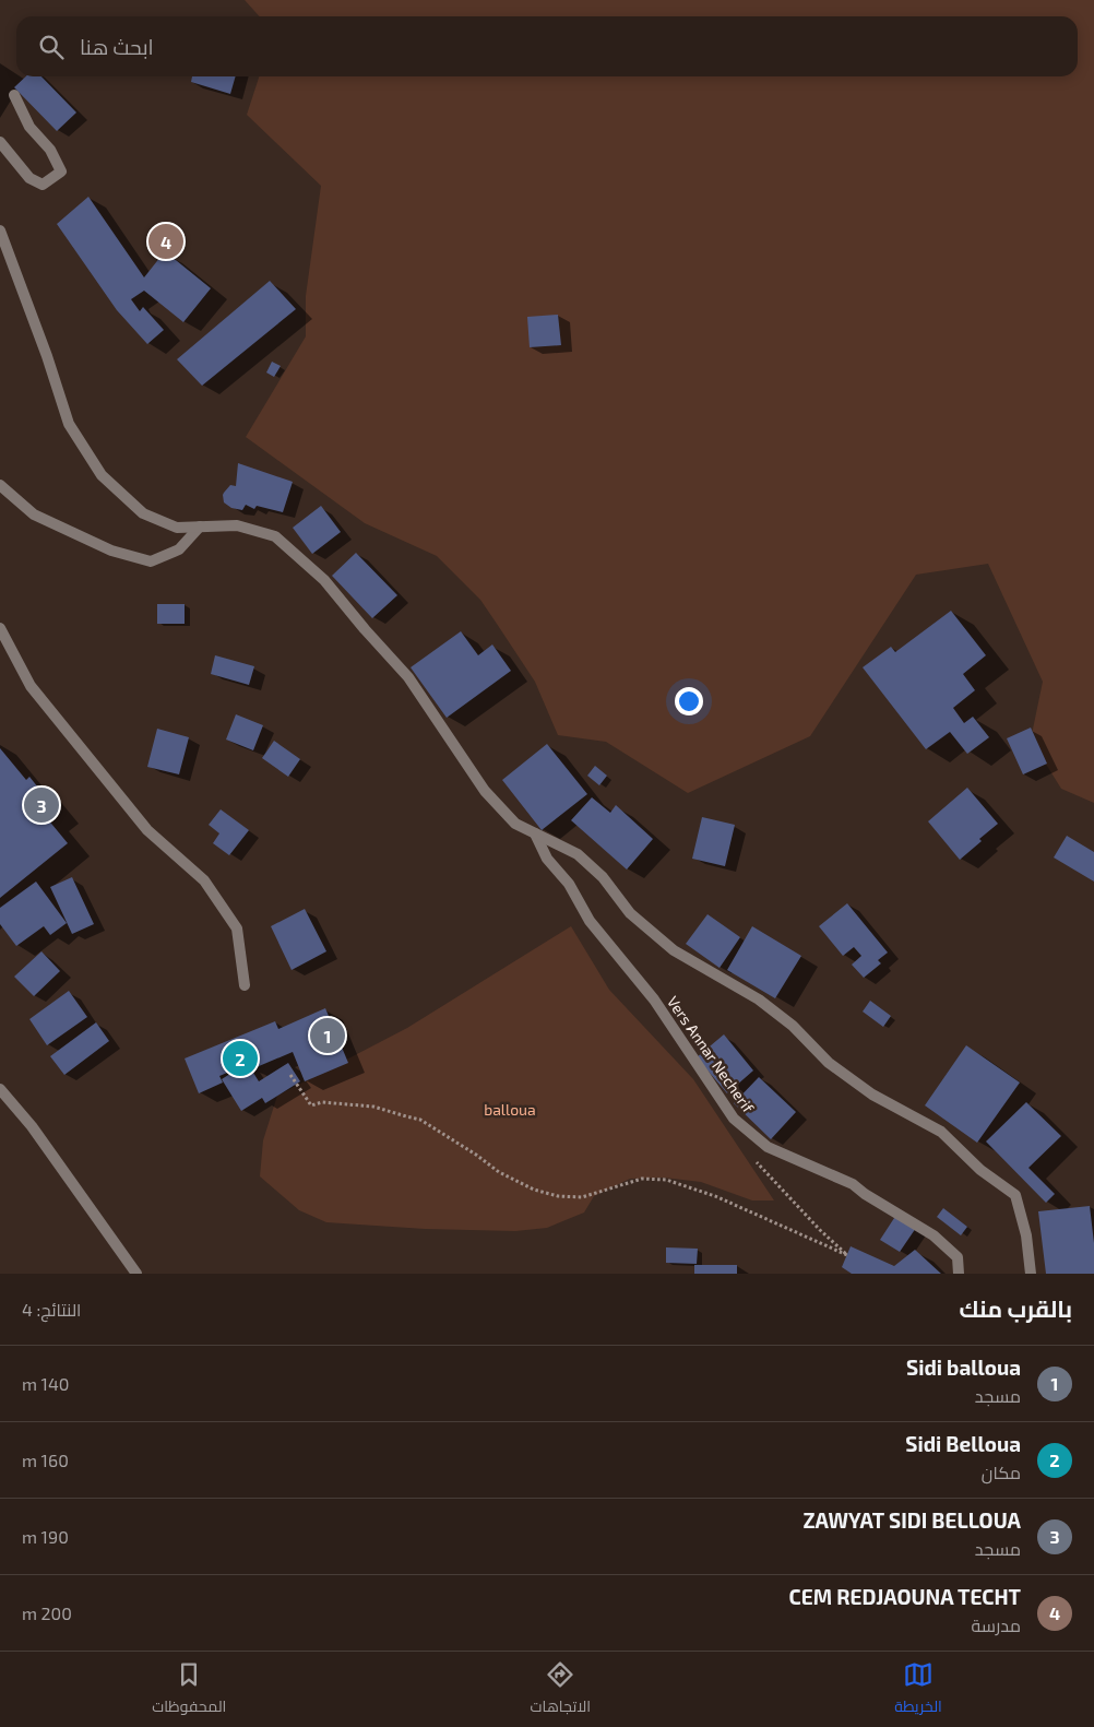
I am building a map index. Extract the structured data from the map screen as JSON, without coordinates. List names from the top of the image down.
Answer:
{
  "streets": {
    "street": ["Vers Annar Necherif"]
  },
  "parks": ["balloua"],
  "page": {
    "search": "ابحث هنا",
    "pins": [
      "4",
      "3",
      "1",
      "2"
    ],
    "heading": ["بالقرب منك", "النتائج: 4"],
    "list": [
      {
        "mark": "1",
        "name": "Sidi balloua",
        "note": "مسجد",
        "value": "140 m"
      },
      {
        "mark": "2",
        "name": "Sidi Belloua",
        "note": "مكان",
        "value": "160 m"
      },
      {
        "mark": "3",
        "name": "ZAWYAT SIDI BELLOUA",
        "note": "مسجد",
        "value": "190 m"
      },
      {
        "mark": "4",
        "name": "CEM REDJAOUNA TECHT",
        "note": "مدرسة",
        "value": "200 m"
      }
    ],
    "nav": ["الخريطة", "الاتجاهات", "المحفوظات"]
  }
}
